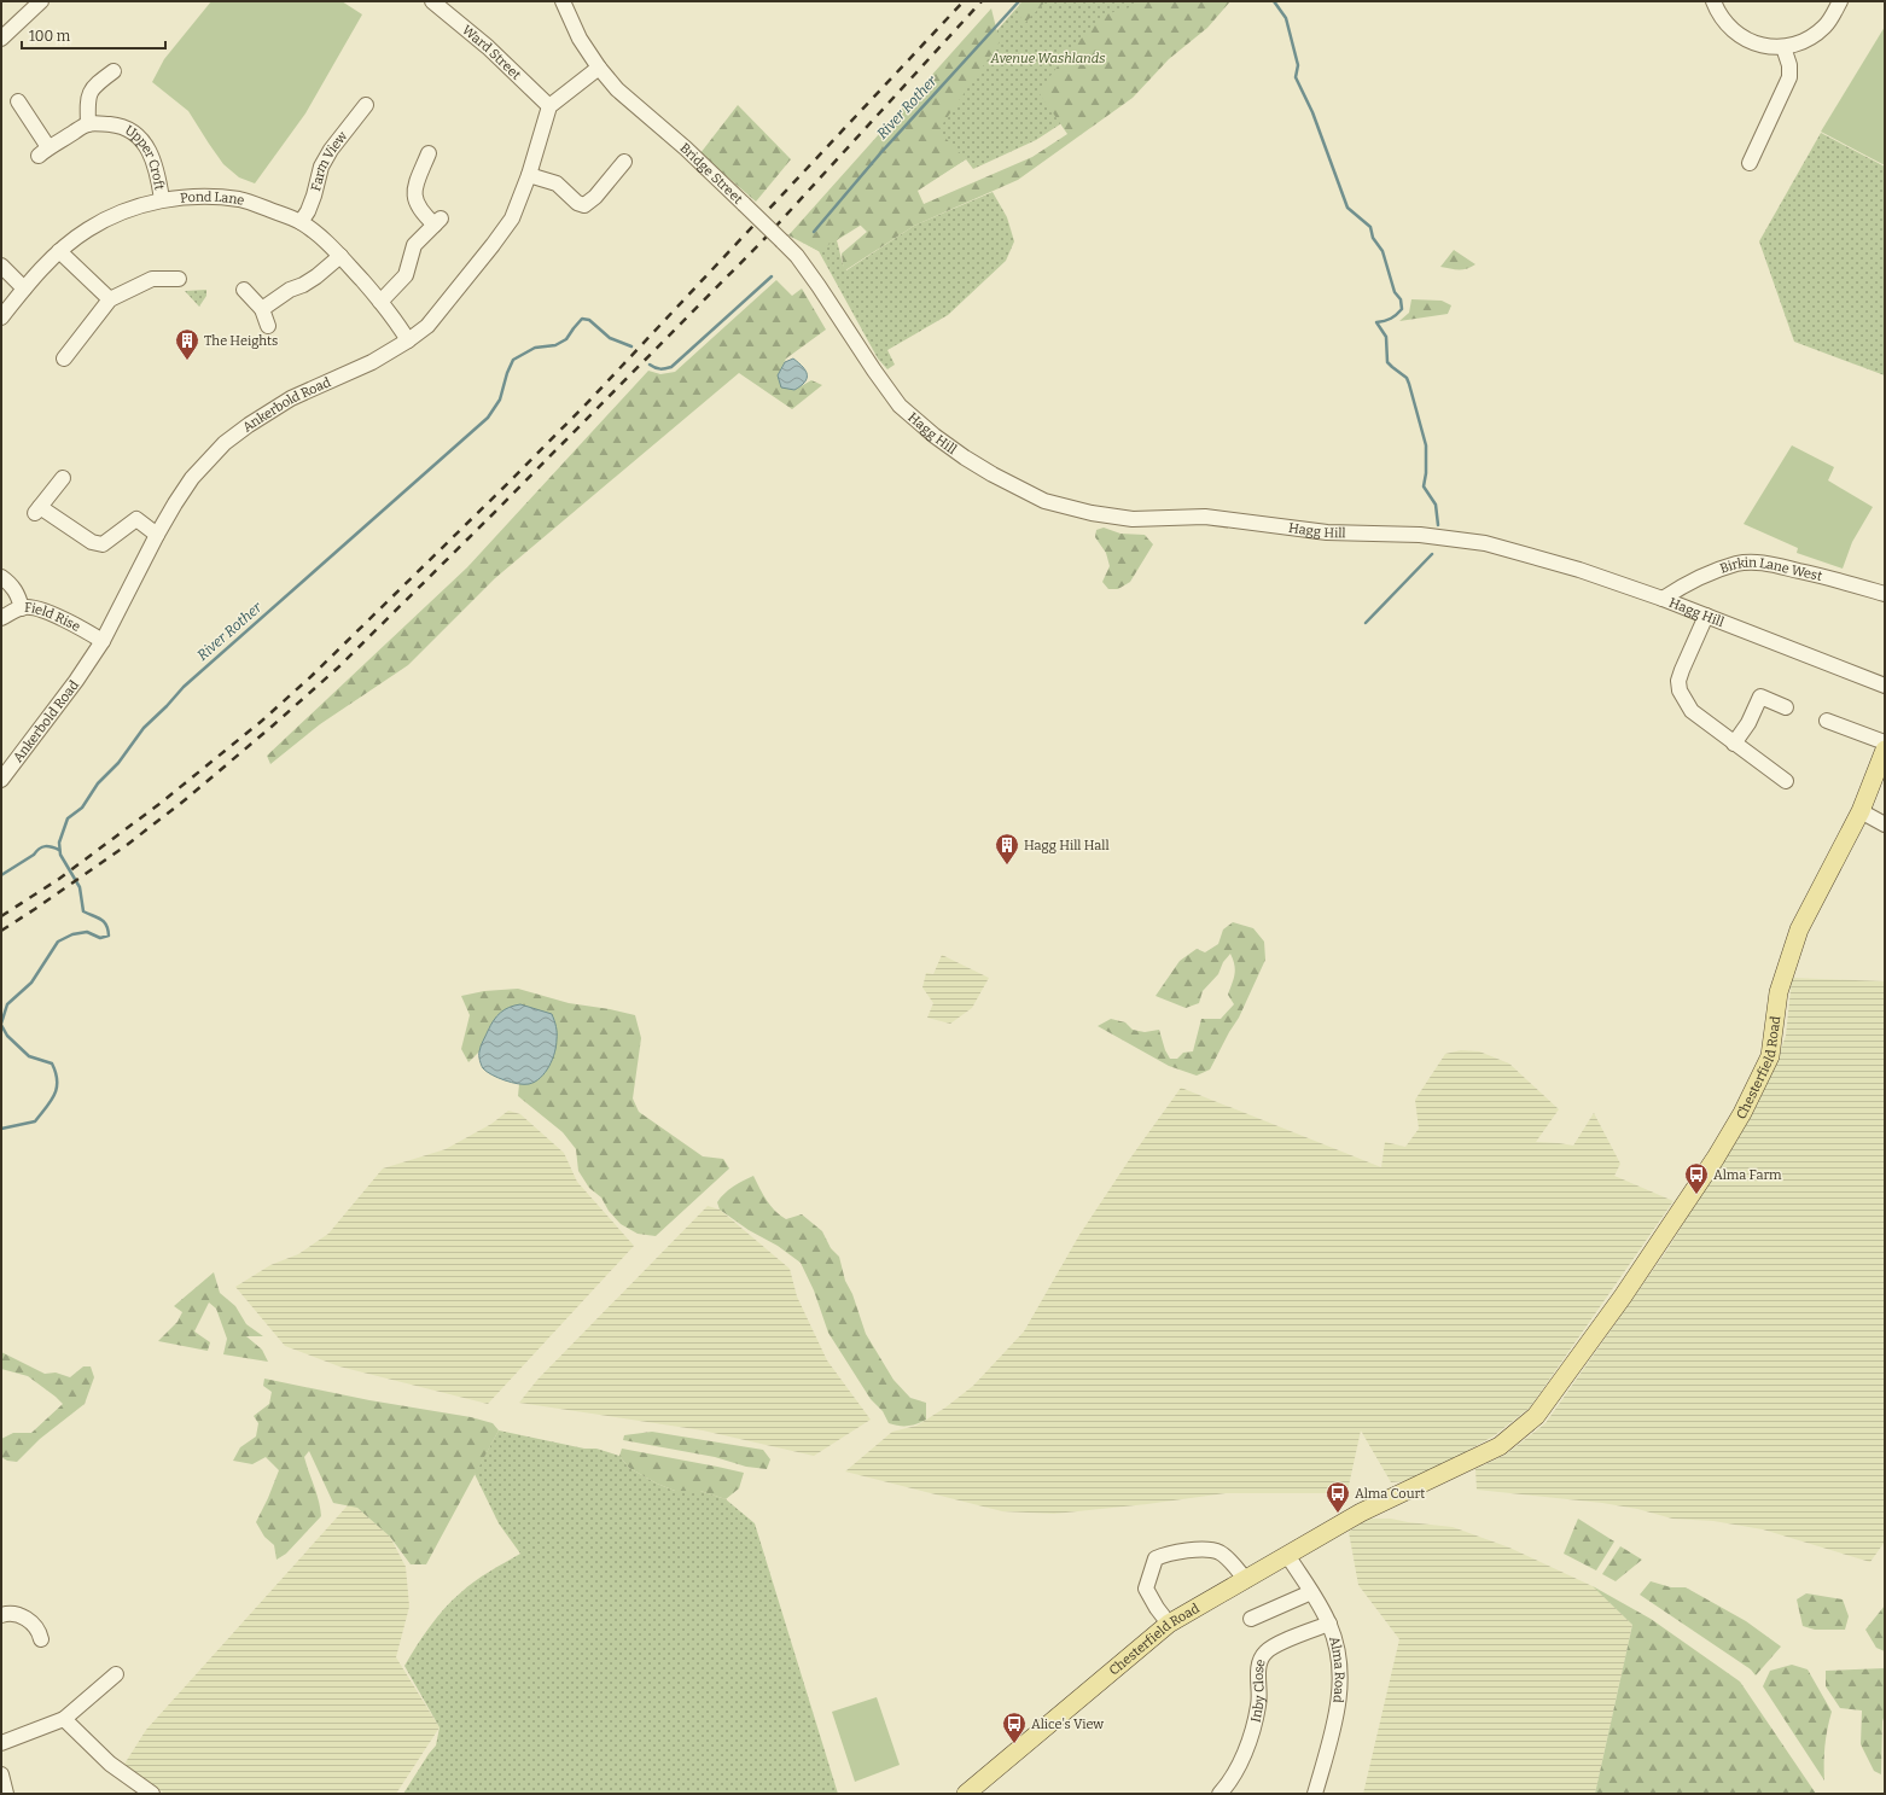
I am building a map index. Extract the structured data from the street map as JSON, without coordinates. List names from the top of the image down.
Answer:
{
  "streets": {
    "main road": ["Chesterfield Road"],
    "street": [
      "Ward Street",
      "Upper Croft",
      "Farm View",
      "Bridge Street",
      "Pond Lane",
      "Ankerbold Road",
      "Hagg Hill",
      "Birkin Lane West",
      "Field Rise",
      "Alma Road",
      "Inby Close"
    ]
  },
  "crossings": [
    ["Ward Street", "Ankerbold Road"],
    ["Upper Croft", "Pond Lane"],
    ["Farm View", "Pond Lane"],
    ["Bridge Street", "Hagg Hill"],
    ["Pond Lane", "Ankerbold Road"],
    ["Ankerbold Road", "Field Rise"],
    ["Hagg Hill", "Birkin Lane West"],
    ["Chesterfield Road", "Alma Road"],
    ["Alma Road", "Inby Close"]
  ],
  "water": ["River Rother"],
  "parks": ["Avenue Washlands"],
  "places": {
    "building": ["The Heights", "Hagg Hill Hall"],
    "bus stop": ["Alma Farm", "Alma Court", "Alice's View"]
  },
  "scale_bar": "100 m"
}
